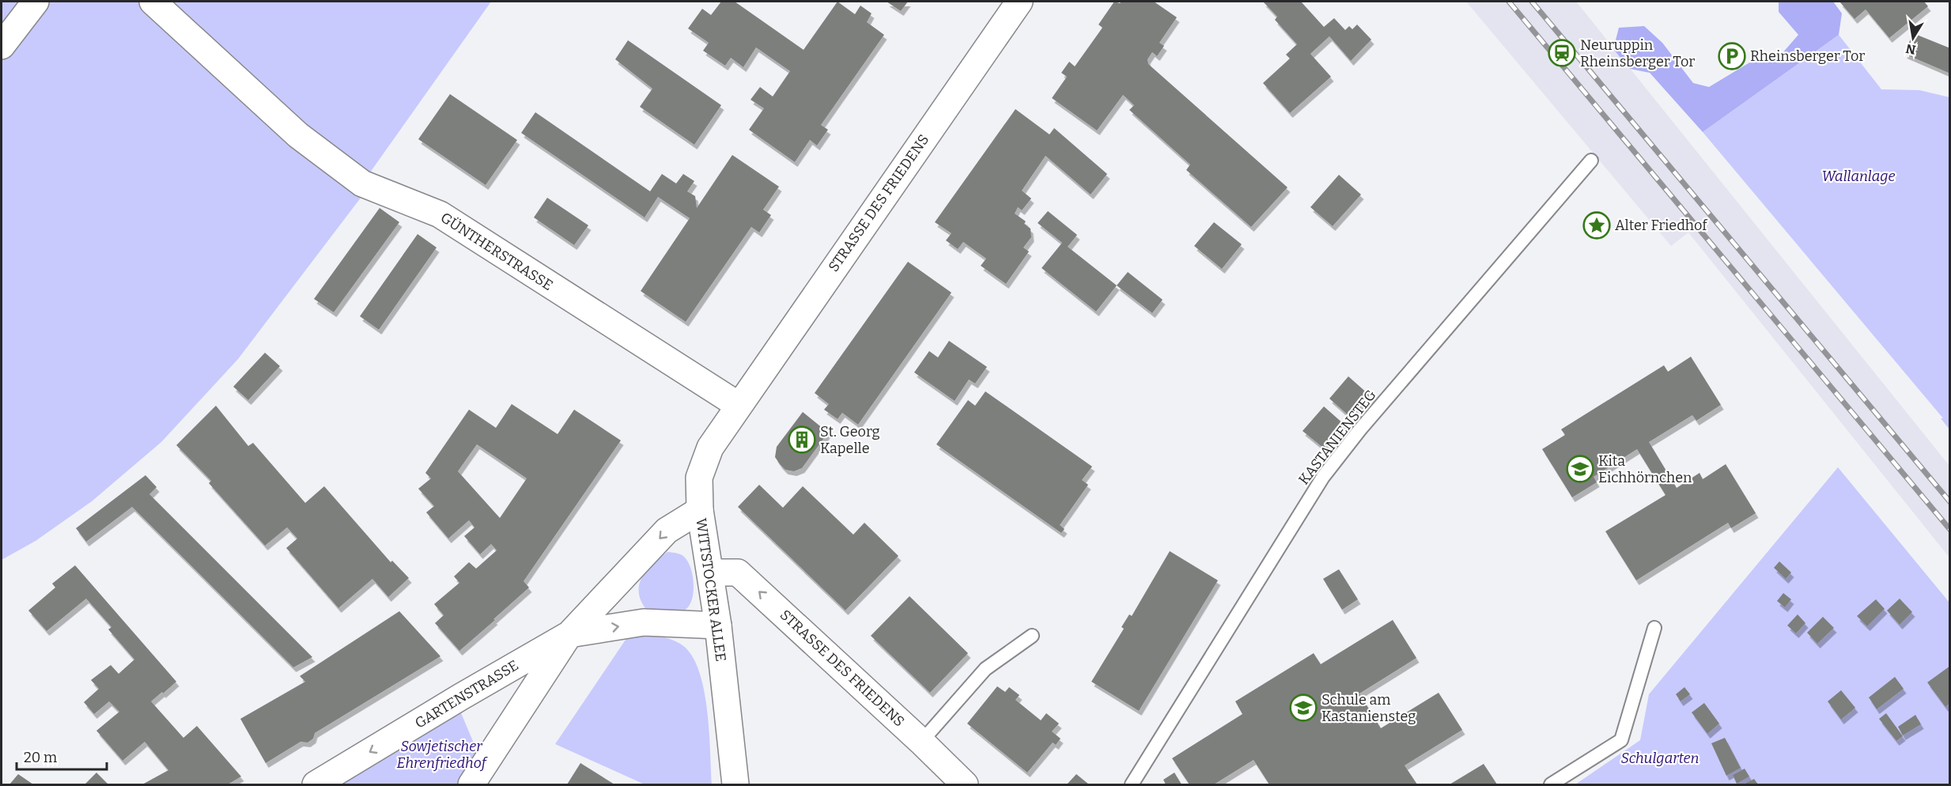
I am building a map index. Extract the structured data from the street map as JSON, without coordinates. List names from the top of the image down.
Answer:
{
  "streets": {
    "street": [
      "STRASSE DES FRIEDENS",
      "GÜNTHERSTRASSE",
      "WITTSTOCKER ALLEE",
      "GARTENSTRASSE"
    ],
    "lane": ["KASTANIENSTEG"]
  },
  "crossings": [
    ["STRASSE DES FRIEDENS", "GÜNTHERSTRASSE"],
    ["STRASSE DES FRIEDENS", "WITTSTOCKER ALLEE"],
    ["GÜNTHERSTRASSE", "WITTSTOCKER ALLEE"]
  ],
  "one_way": ["GARTENSTRASSE"],
  "parks": ["Wallanlage", "Sowjetischer Ehrenfriedhof", "Schulgarten"],
  "places": {
    "station": ["Neuruppin Rheinsberger Tor"],
    "parking": ["Rheinsberger Tor"],
    "place": ["Alter Friedhof"],
    "building": ["St. Georg Kapelle"],
    "school or university": ["Kita Eichhörnchen", "Schule am Kastaniensteg"]
  },
  "scale_bar": "20 m",
  "north": "bottom"
}
